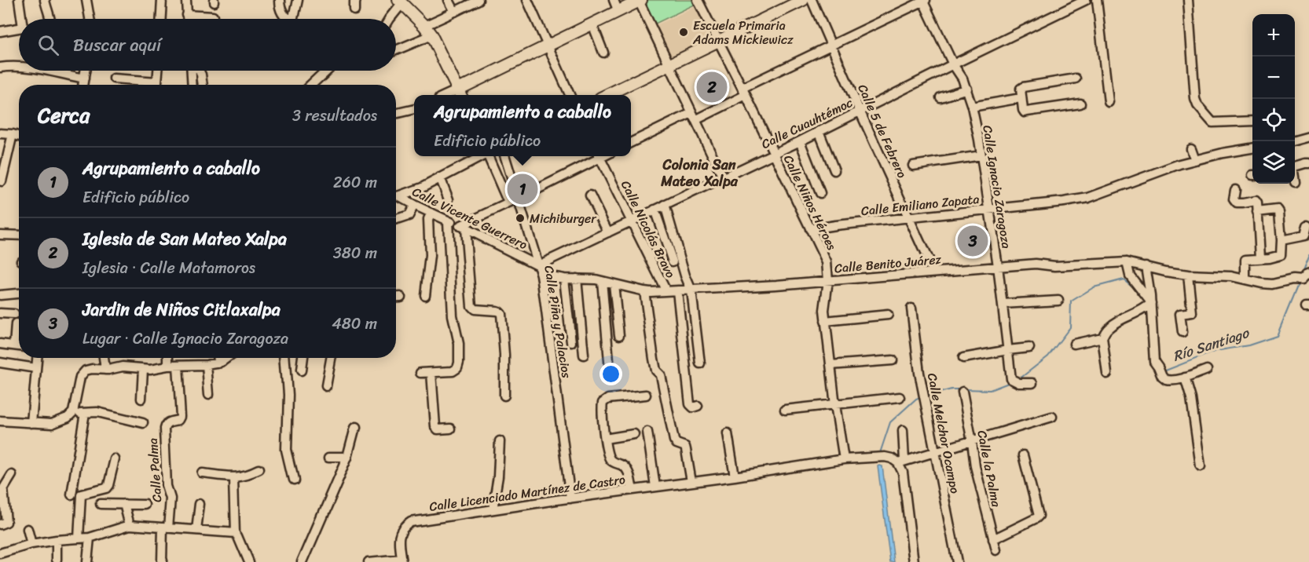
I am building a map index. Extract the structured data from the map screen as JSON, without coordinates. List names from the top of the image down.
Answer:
{
  "streets": {
    "street": [
      "Calle Cuauhtémoc",
      "Calle 5 de Febrero",
      "Calle Ignacio Zaragoza",
      "Calle Niños Héroes",
      "Calle Emiliano Zapata",
      "Calle Vicente Guerrero",
      "Calle Nicolás Bravo",
      "Calle Benito Juárez",
      "Calle Piña y Palacios",
      "Calle Melchor Ocampo",
      "Calle la Palma",
      "Calle Palma",
      "Calle Licenciado Martínez de Castro"
    ]
  },
  "crossings": [
    ["Calle Cuauhtémoc", "Calle 5 de Febrero"],
    ["Calle Cuauhtémoc", "Calle Ignacio Zaragoza"],
    ["Calle Cuauhtémoc", "Calle Niños Héroes"],
    ["Calle Cuauhtémoc", "Calle Vicente Guerrero"],
    ["Calle Cuauhtémoc", "Calle Nicolás Bravo"],
    ["Calle Cuauhtémoc", "Calle Piña y Palacios"],
    ["Calle 5 de Febrero", "Calle Emiliano Zapata"],
    ["Calle 5 de Febrero", "Calle Benito Juárez"],
    ["Calle Ignacio Zaragoza", "Calle Emiliano Zapata"],
    ["Calle Ignacio Zaragoza", "Calle Benito Juárez"],
    ["Calle Niños Héroes", "Calle Emiliano Zapata"],
    ["Calle Niños Héroes", "Calle Benito Juárez"],
    ["Calle Niños Héroes", "Calle Licenciado Martínez de Castro"],
    ["Calle Vicente Guerrero", "Calle Piña y Palacios"],
    ["Calle Nicolás Bravo", "Calle Benito Juárez"],
    ["Calle Benito Juárez", "Calle Piña y Palacios"],
    ["Calle Piña y Palacios", "Calle Licenciado Martínez de Castro"]
  ],
  "districts": ["Colonia San Mateo Xalpa"],
  "water": ["Río Santiago"],
  "places": ["Escuela Primaria Adams Mickiewicz", "Michiburger"],
  "page": {
    "map_buttons": ["+", "−"],
    "search": "Buscar aquí",
    "pins": ["2", "1", "3"],
    "heading": ["Cerca", "3 resultados"],
    "popup": ["Agrupamiento a caballo", "Edificio público"],
    "list": [
      {
        "mark": "1",
        "name": "Agrupamiento a caballo",
        "note": "Edificio público",
        "value": "260 m"
      },
      {
        "mark": "2",
        "name": "Iglesia de San Mateo Xalpa",
        "note": "Iglesia · Calle Matamoros",
        "value": "380 m"
      },
      {
        "mark": "3",
        "name": "Jardin de Niños Citlaxalpa",
        "note": "Lugar · Calle Ignacio Zaragoza",
        "value": "480 m"
      }
    ]
  }
}
